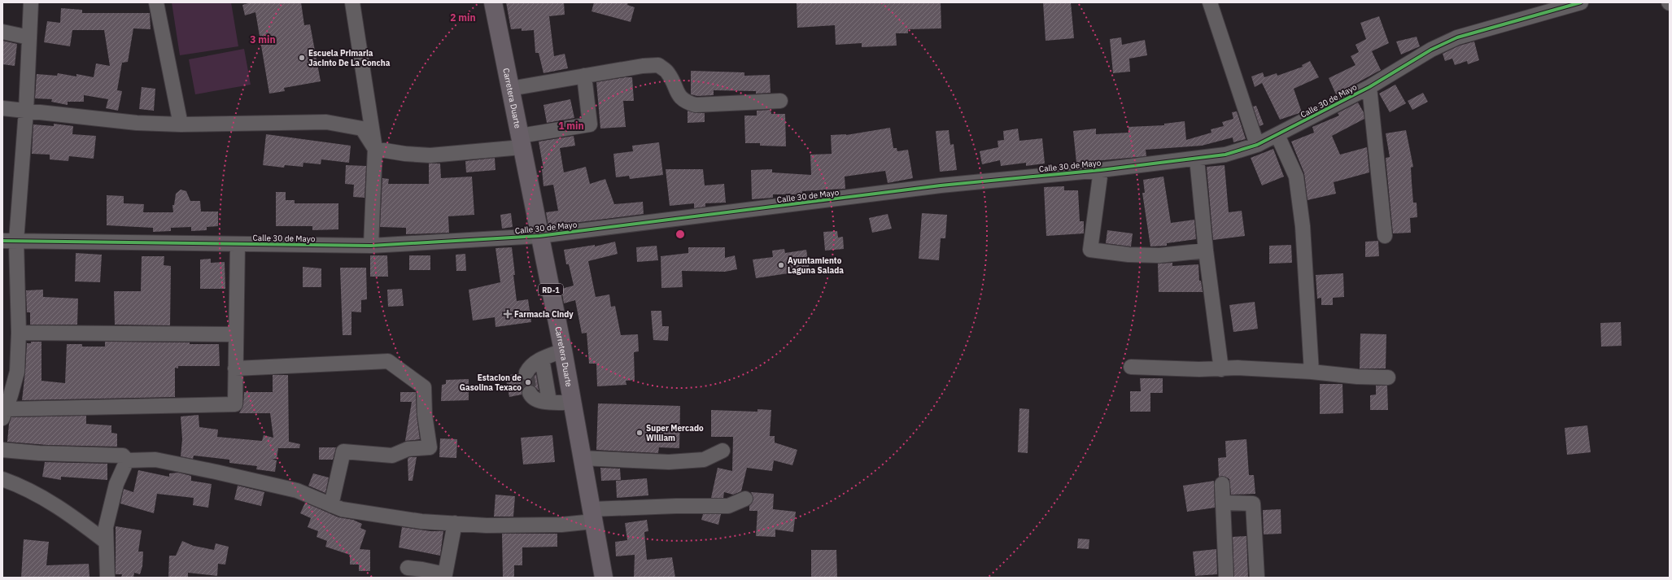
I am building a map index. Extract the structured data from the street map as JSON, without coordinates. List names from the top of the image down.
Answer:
{
  "streets": {
    "main road": ["Carretera Duarte", "RD-1"],
    "street": ["Calle 30 de Mayo"]
  },
  "crossings": [
    ["Carretera Duarte", "Calle 30 de Mayo"]
  ],
  "places": {
    "other": [
      "Escuela Primaria Jacinto De La Concha",
      "Ayuntamiento Laguna Salada",
      "Estacion de Gasolina Texaco",
      "Super Mercado William"
    ],
    "health": ["Farmacia Cindy"]
  },
  "rings": ["2 min", "3 min", "1 min"]
}
